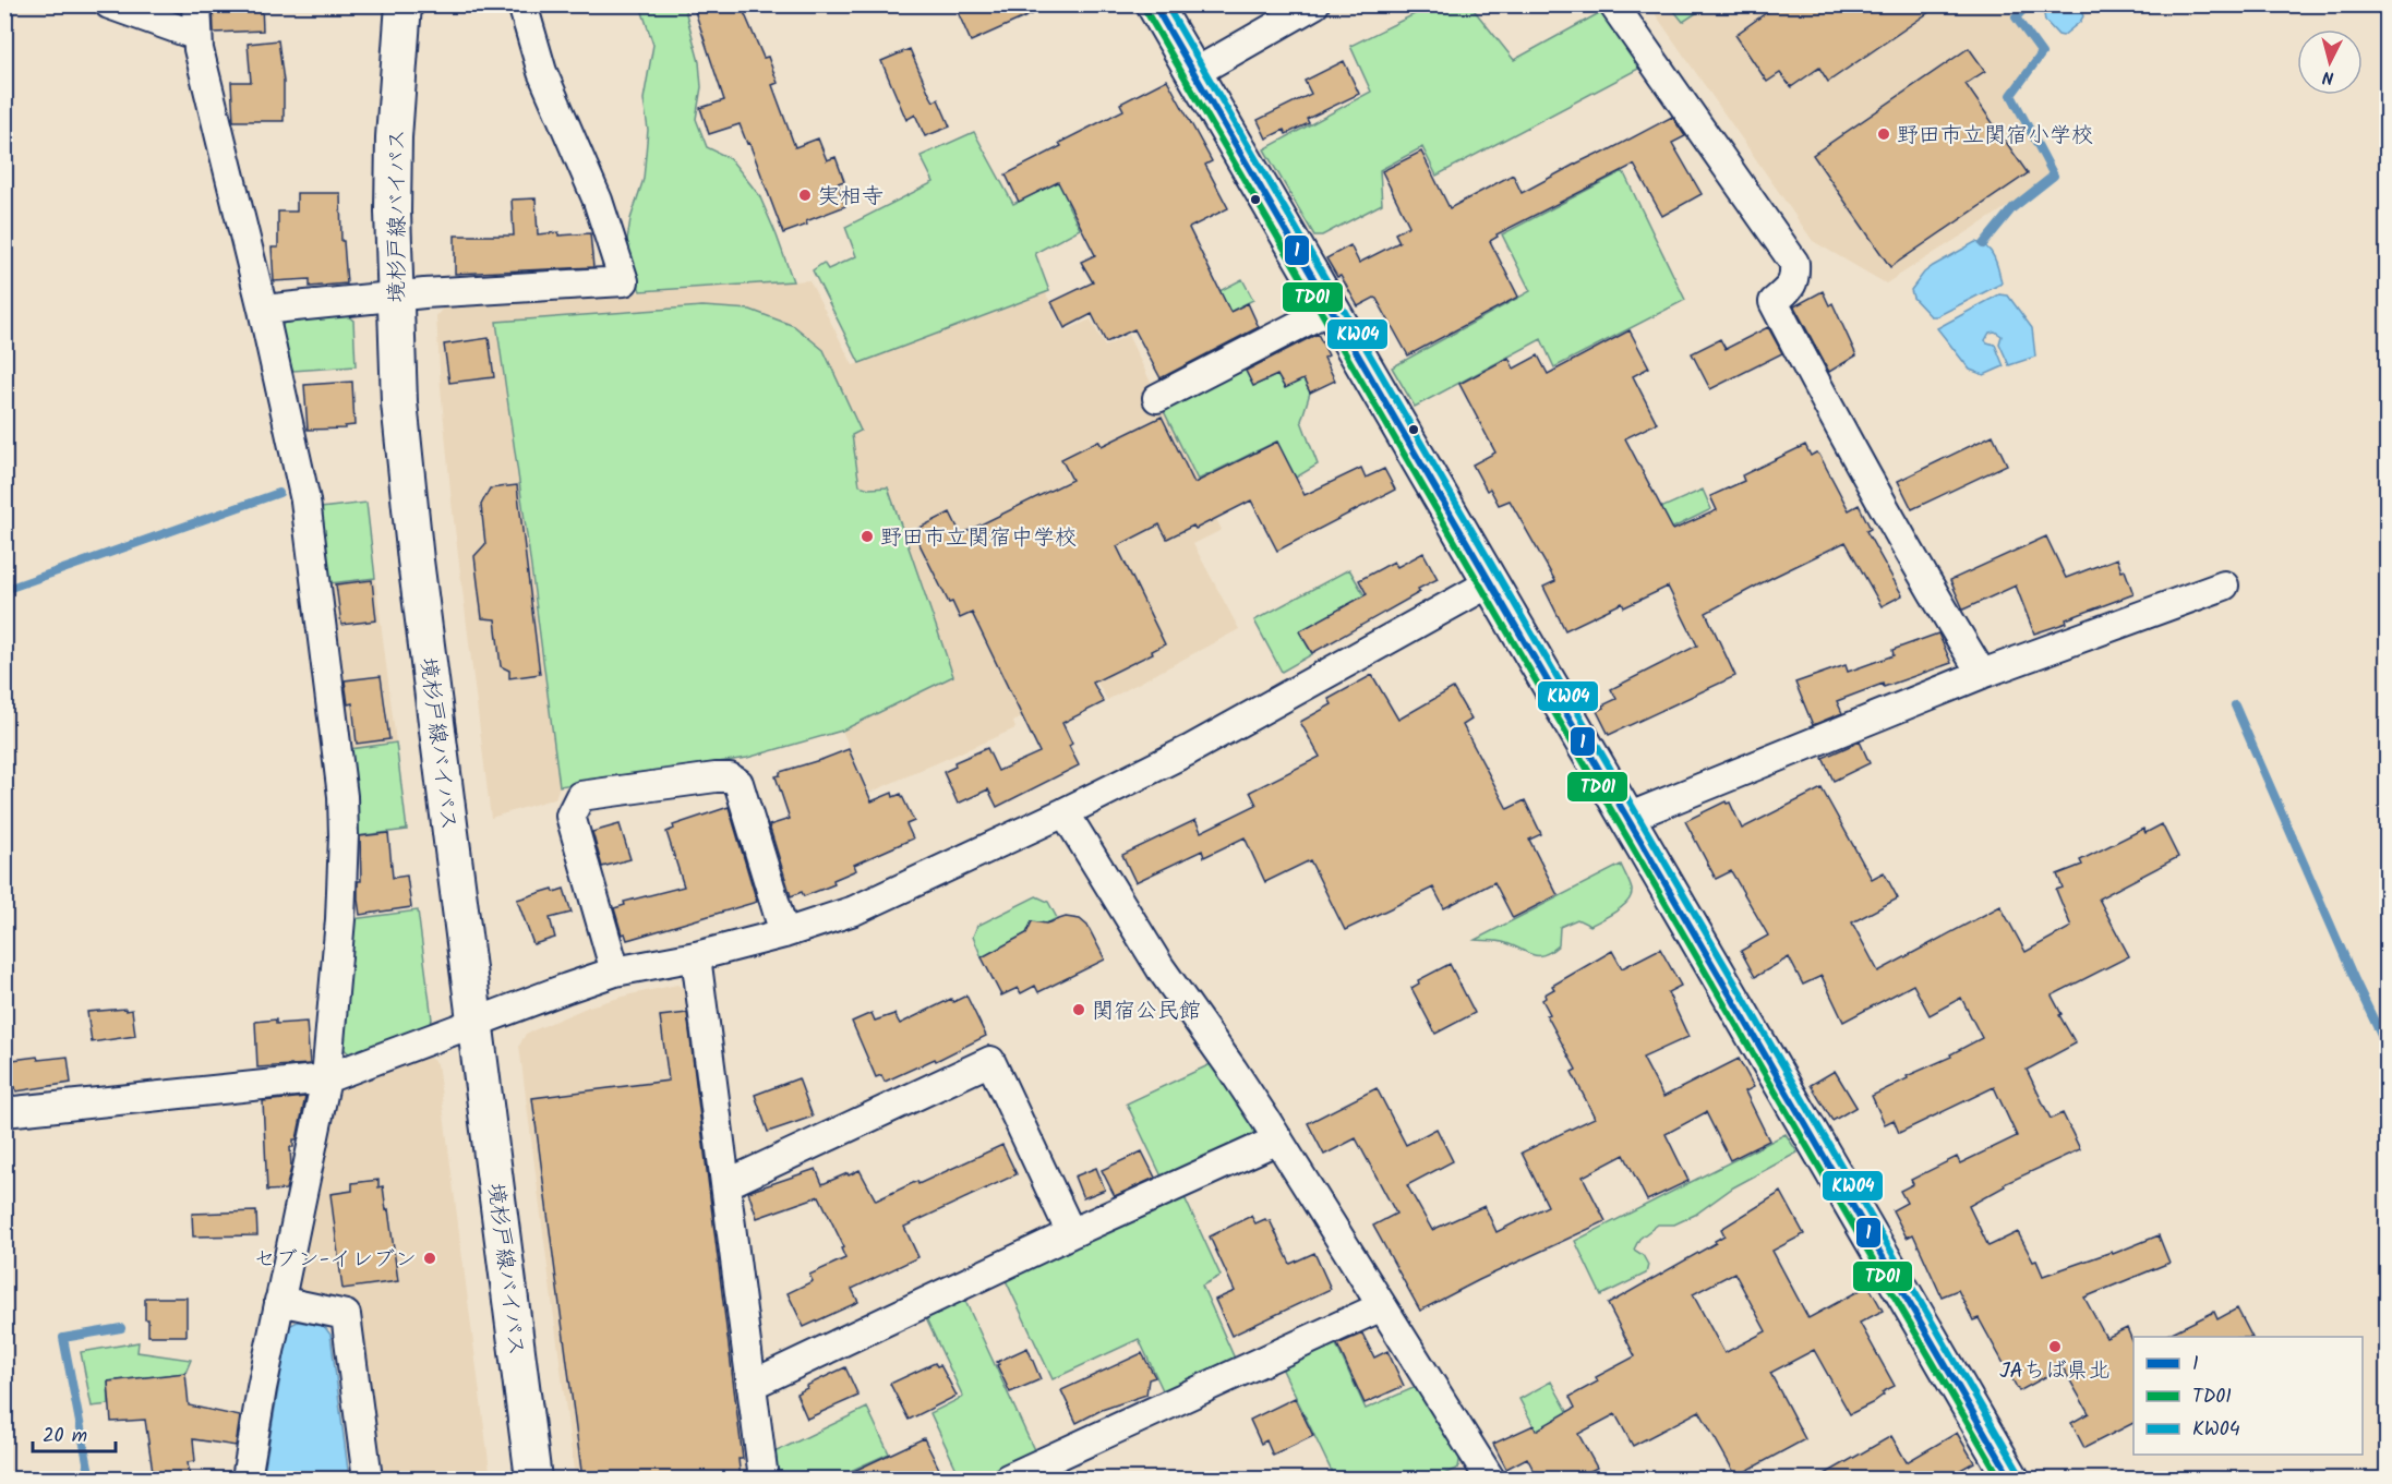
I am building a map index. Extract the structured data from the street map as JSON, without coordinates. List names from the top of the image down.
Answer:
{
  "streets": {
    "main road": ["境杉戸線バイパス"]
  },
  "places": [
    "野田市立関宿小学校",
    "実相寺",
    "野田市立関宿中学校",
    "関宿公民館",
    "セブン-イレブン",
    "JAちば県北"
  ],
  "lines": ["transit line 1", "transit line KW04", "transit line TD01"],
  "legend": ["1", "TD01", "KW04"],
  "scale_bar": "20 m",
  "north": "bottom"
}
